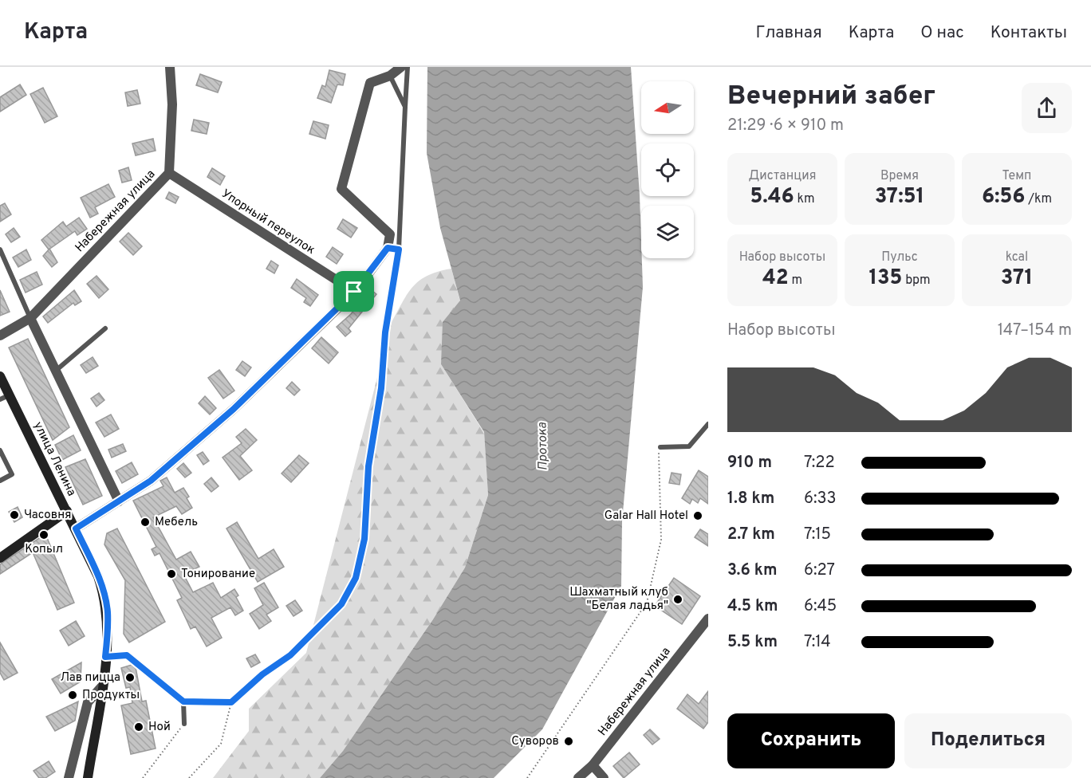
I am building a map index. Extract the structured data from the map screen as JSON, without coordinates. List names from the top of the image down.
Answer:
{
  "streets": {
    "main road": ["улица Ленина"],
    "street": ["Набережная улица", "Упорный переулок"]
  },
  "crossings": [
    ["Набережная улица", "Упорный переулок"]
  ],
  "water": ["Протока"],
  "places": [
    "Часовня",
    "Galar Hall Hotel",
    "Мебель",
    "Копыл",
    "Тонирование",
    "Шахматный клуб \"Белая ладья\"",
    "Лав пицца",
    "Продукты",
    "Ной",
    "Суворов"
  ],
  "north": "left",
  "page": {
    "header": "Карта",
    "nav": [
      "Главная",
      "Карта",
      "О нас",
      "Контакты"
    ],
    "heading": ["Вечерний забег", "21:29 · 6 × 910 m"],
    "stats": [
      ["Дистанция", "5.46 km"],
      ["Время", "37:51"],
      ["Темп", "6:56 /km"],
      ["Набор высоты", "42 m"],
      ["Пульс", "135 bpm"],
      ["kcal", "371"]
    ],
    "chart": ["Набор высоты", "147–154 m"],
    "list": [
      {
        "name": "910 m",
        "note": "7:22"
      },
      {
        "name": "1.8 km",
        "note": "6:33"
      },
      {
        "name": "2.7 km",
        "note": "7:15"
      },
      {
        "name": "3.6 km",
        "note": "6:27"
      },
      {
        "name": "4.5 km",
        "note": "6:45"
      },
      {
        "name": "5.5 km",
        "note": "7:14"
      }
    ],
    "buttons": ["Сохранить", "Поделиться"]
  }
}
